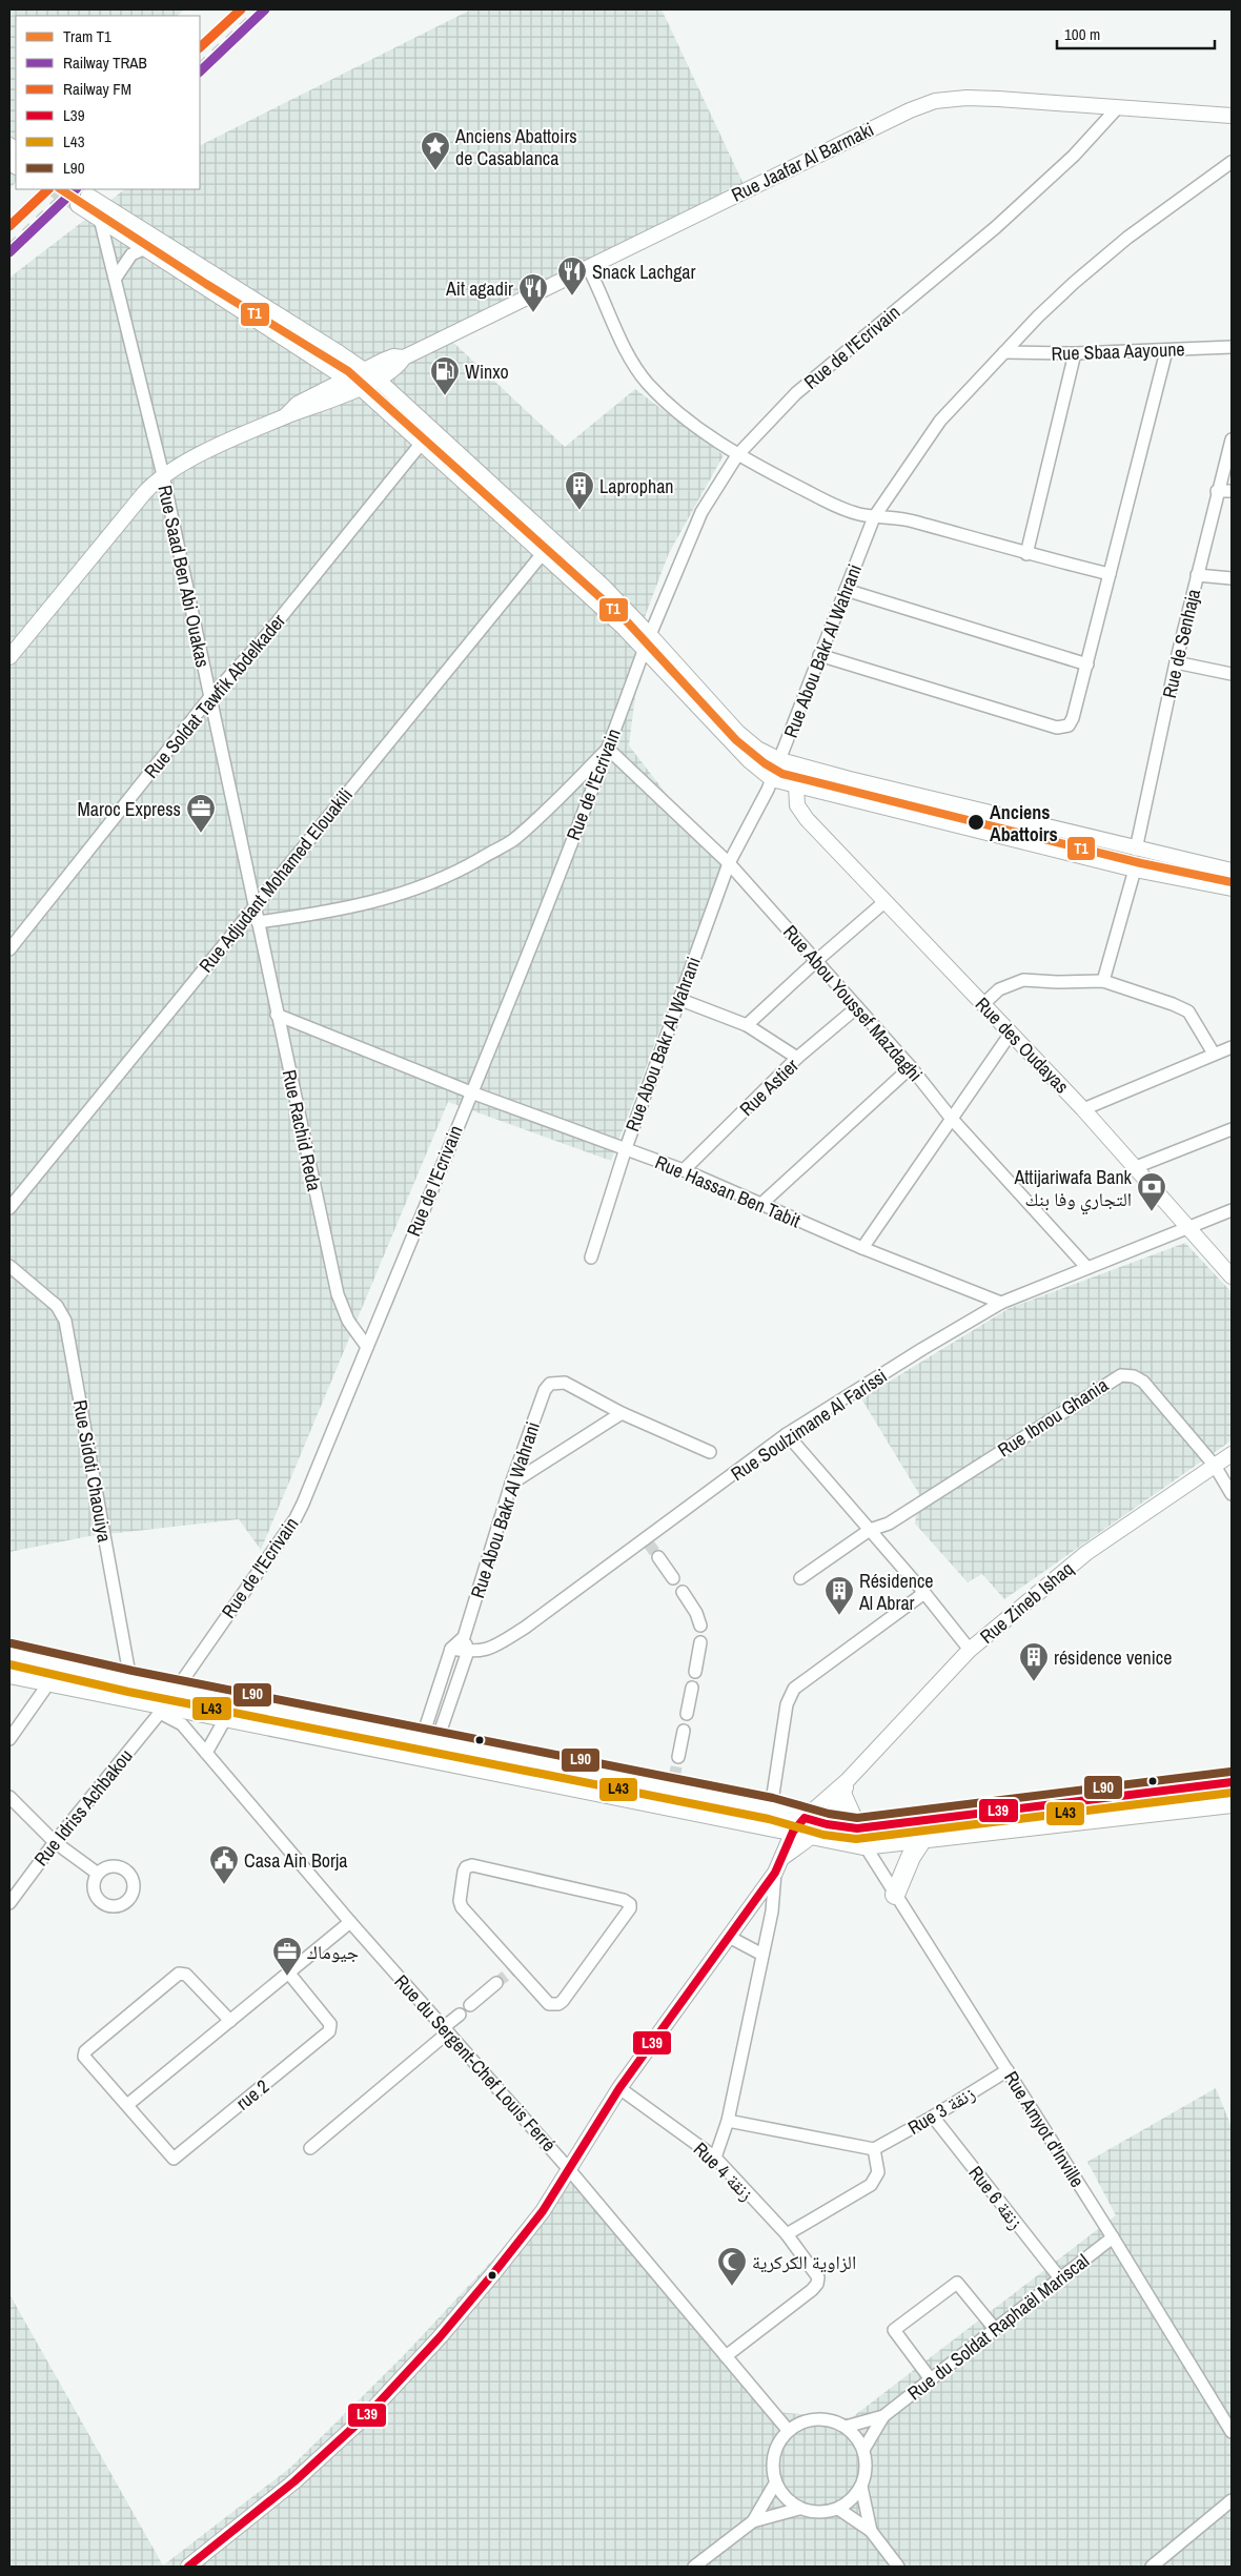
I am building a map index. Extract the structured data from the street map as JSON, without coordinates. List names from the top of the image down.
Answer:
{
  "streets": {
    "street": [
      "Rue Jaafar Al Barmaki",
      "Rue de l'Ecrivain",
      "Rue Sbaa Aayoune",
      "Rue Saad Ben Abi Ouakas",
      "Rue de Senhaja",
      "Rue Abou Bakr Al Wahrani",
      "Rue Soldat Tawfik Abdelkader",
      "Rue Adjudant Mohamed Elouakili",
      "Rue Abou Youssef Mazdaghi",
      "Rue des Oudayas",
      "Rue Astier",
      "Rue Rachid Reda",
      "Rue Hassan Ben Tabit",
      "Rue Ibnou Ghania",
      "Rue Soulzimane Al Farissi",
      "Rue Sidoti Chaouiya",
      "Rue Zineb Ishaq",
      "Rue Idriss Achbakou",
      "Rue du Sergent-Chef Louis Ferré",
      "rue 2",
      "Rue 3 زنقة",
      "Rue Amyot d'Inville",
      "Rue 4 زنقة",
      "Rue 6 زنقة",
      "Rue du Soldat Raphaël Mariscal"
    ]
  },
  "crossings": [
    ["Rue Jaafar Al Barmaki", "Rue de l'Ecrivain"],
    ["Rue Jaafar Al Barmaki", "Rue Saad Ben Abi Ouakas"],
    ["Rue de l'Ecrivain", "Rue Abou Youssef Mazdaghi"],
    ["Rue de l'Ecrivain", "Rue Rachid Reda"],
    ["Rue de l'Ecrivain", "Rue Hassan Ben Tabit"],
    ["Rue de l'Ecrivain", "Rue Idriss Achbakou"],
    ["Rue de l'Ecrivain", "Rue du Sergent-Chef Louis Ferré"],
    ["Rue Sbaa Aayoune", "Rue Abou Bakr Al Wahrani"],
    ["Rue Saad Ben Abi Ouakas", "Rue Soldat Tawfik Abdelkader"],
    ["Rue Saad Ben Abi Ouakas", "Rue Adjudant Mohamed Elouakili"],
    ["Rue Saad Ben Abi Ouakas", "Rue Rachid Reda"],
    ["Rue Abou Bakr Al Wahrani", "Rue Abou Youssef Mazdaghi"],
    ["Rue Abou Bakr Al Wahrani", "Rue Hassan Ben Tabit"],
    ["Rue Adjudant Mohamed Elouakili", "Rue Rachid Reda"],
    ["Rue Abou Youssef Mazdaghi", "Rue Astier"],
    ["Rue Abou Youssef Mazdaghi", "Rue Soulzimane Al Farissi"],
    ["Rue des Oudayas", "Rue Soulzimane Al Farissi"],
    ["Rue Astier", "Rue Hassan Ben Tabit"],
    ["Rue Rachid Reda", "Rue Hassan Ben Tabit"],
    ["Rue Hassan Ben Tabit", "Rue Soulzimane Al Farissi"],
    ["Rue Ibnou Ghania", "Rue Zineb Ishaq"],
    ["Rue Idriss Achbakou", "Rue du Sergent-Chef Louis Ferré"],
    ["Rue du Sergent-Chef Louis Ferré", "Rue 4 زنقة"],
    ["Rue du Sergent-Chef Louis Ferré", "Rue du Soldat Raphaël Mariscal"],
    ["Rue 3 زنقة", "Rue Amyot d'Inville"],
    ["Rue 3 زنقة", "Rue 6 زنقة"],
    ["Rue Amyot d'Inville", "Rue du Soldat Raphaël Mariscal"],
    ["Rue 6 زنقة", "Rue du Soldat Raphaël Mariscal"]
  ],
  "places": {
    "place": ["Anciens Abattoirs de Casablanca"],
    "restaurant": ["Snack Lachgar", "Ait agadir"],
    "fuel station": ["Winxo"],
    "building": ["Laprophan", "Résidence Al Abrar", "résidence venice"],
    "other": ["Anciens Abattoirs"],
    "office": ["Maroc Express", "جيوماك"],
    "bank": ["Attijariwafa Bank التجاري وفا بنك"],
    "public building": ["Casa Ain Borja"],
    "mosque": ["الزاوية الكركرية"]
  },
  "lines": [
    "rail line TRAB",
    "rail line FM",
    "tram line T1",
    "transit line L90",
    "transit line L43",
    "transit line L39"
  ],
  "legend": [
    "Tram T1",
    "Railway TRAB",
    "Railway FM",
    "L39",
    "L43",
    "L90"
  ],
  "scale_bar": "100 m"
}
